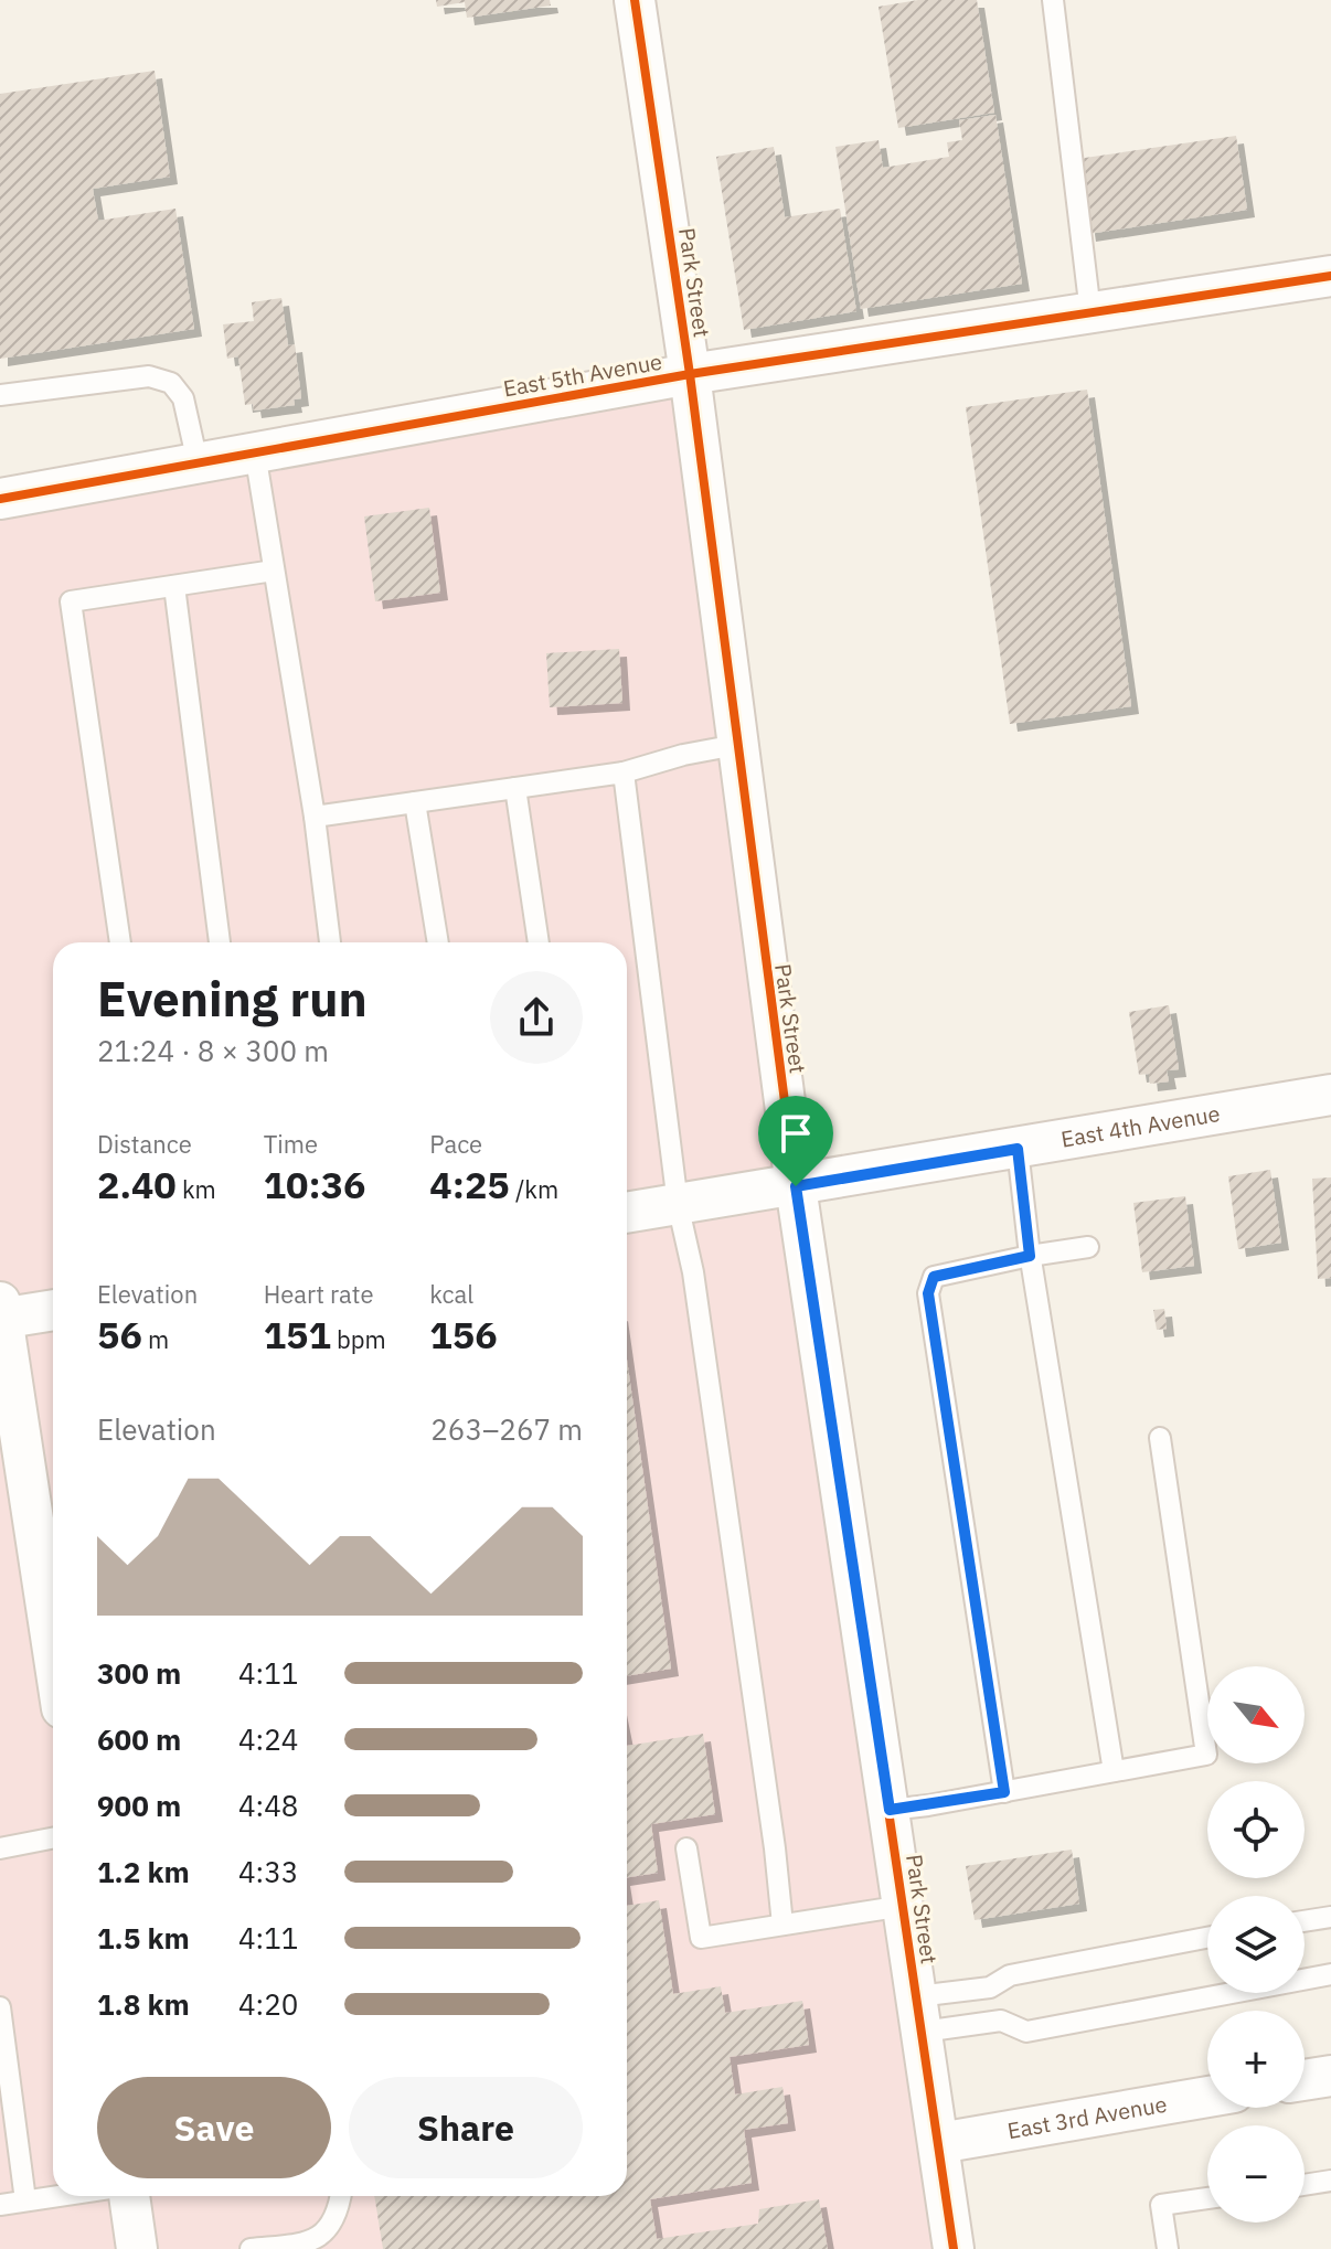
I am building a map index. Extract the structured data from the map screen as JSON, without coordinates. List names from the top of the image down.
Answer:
{
  "streets": {
    "street": [
      "Park Street",
      "East 5th Avenue",
      "East 4th Avenue",
      "East 3rd Avenue"
    ]
  },
  "crossings": [
    ["Park Street", "East 5th Avenue"],
    ["Park Street", "East 4th Avenue"],
    ["Park Street", "East 3rd Avenue"]
  ],
  "north": "bottom right",
  "page": {
    "heading": ["Evening run", "21:24 · 8 × 300 m"],
    "stats": [
      ["Distance", "2.40 km"],
      ["Time", "10:36"],
      ["Pace", "4:25 /km"],
      ["Elevation", "56 m"],
      ["Heart rate", "151 bpm"],
      ["kcal", "156"]
    ],
    "chart": ["Elevation", "263–267 m"],
    "list": [
      {
        "name": "300 m",
        "note": "4:11"
      },
      {
        "name": "600 m",
        "note": "4:24"
      },
      {
        "name": "900 m",
        "note": "4:48"
      },
      {
        "name": "1.2 km",
        "note": "4:33"
      },
      {
        "name": "1.5 km",
        "note": "4:11"
      },
      {
        "name": "1.8 km",
        "note": "4:20"
      }
    ],
    "map_buttons": ["+", "−"],
    "buttons": ["Save", "Share"]
  }
}
